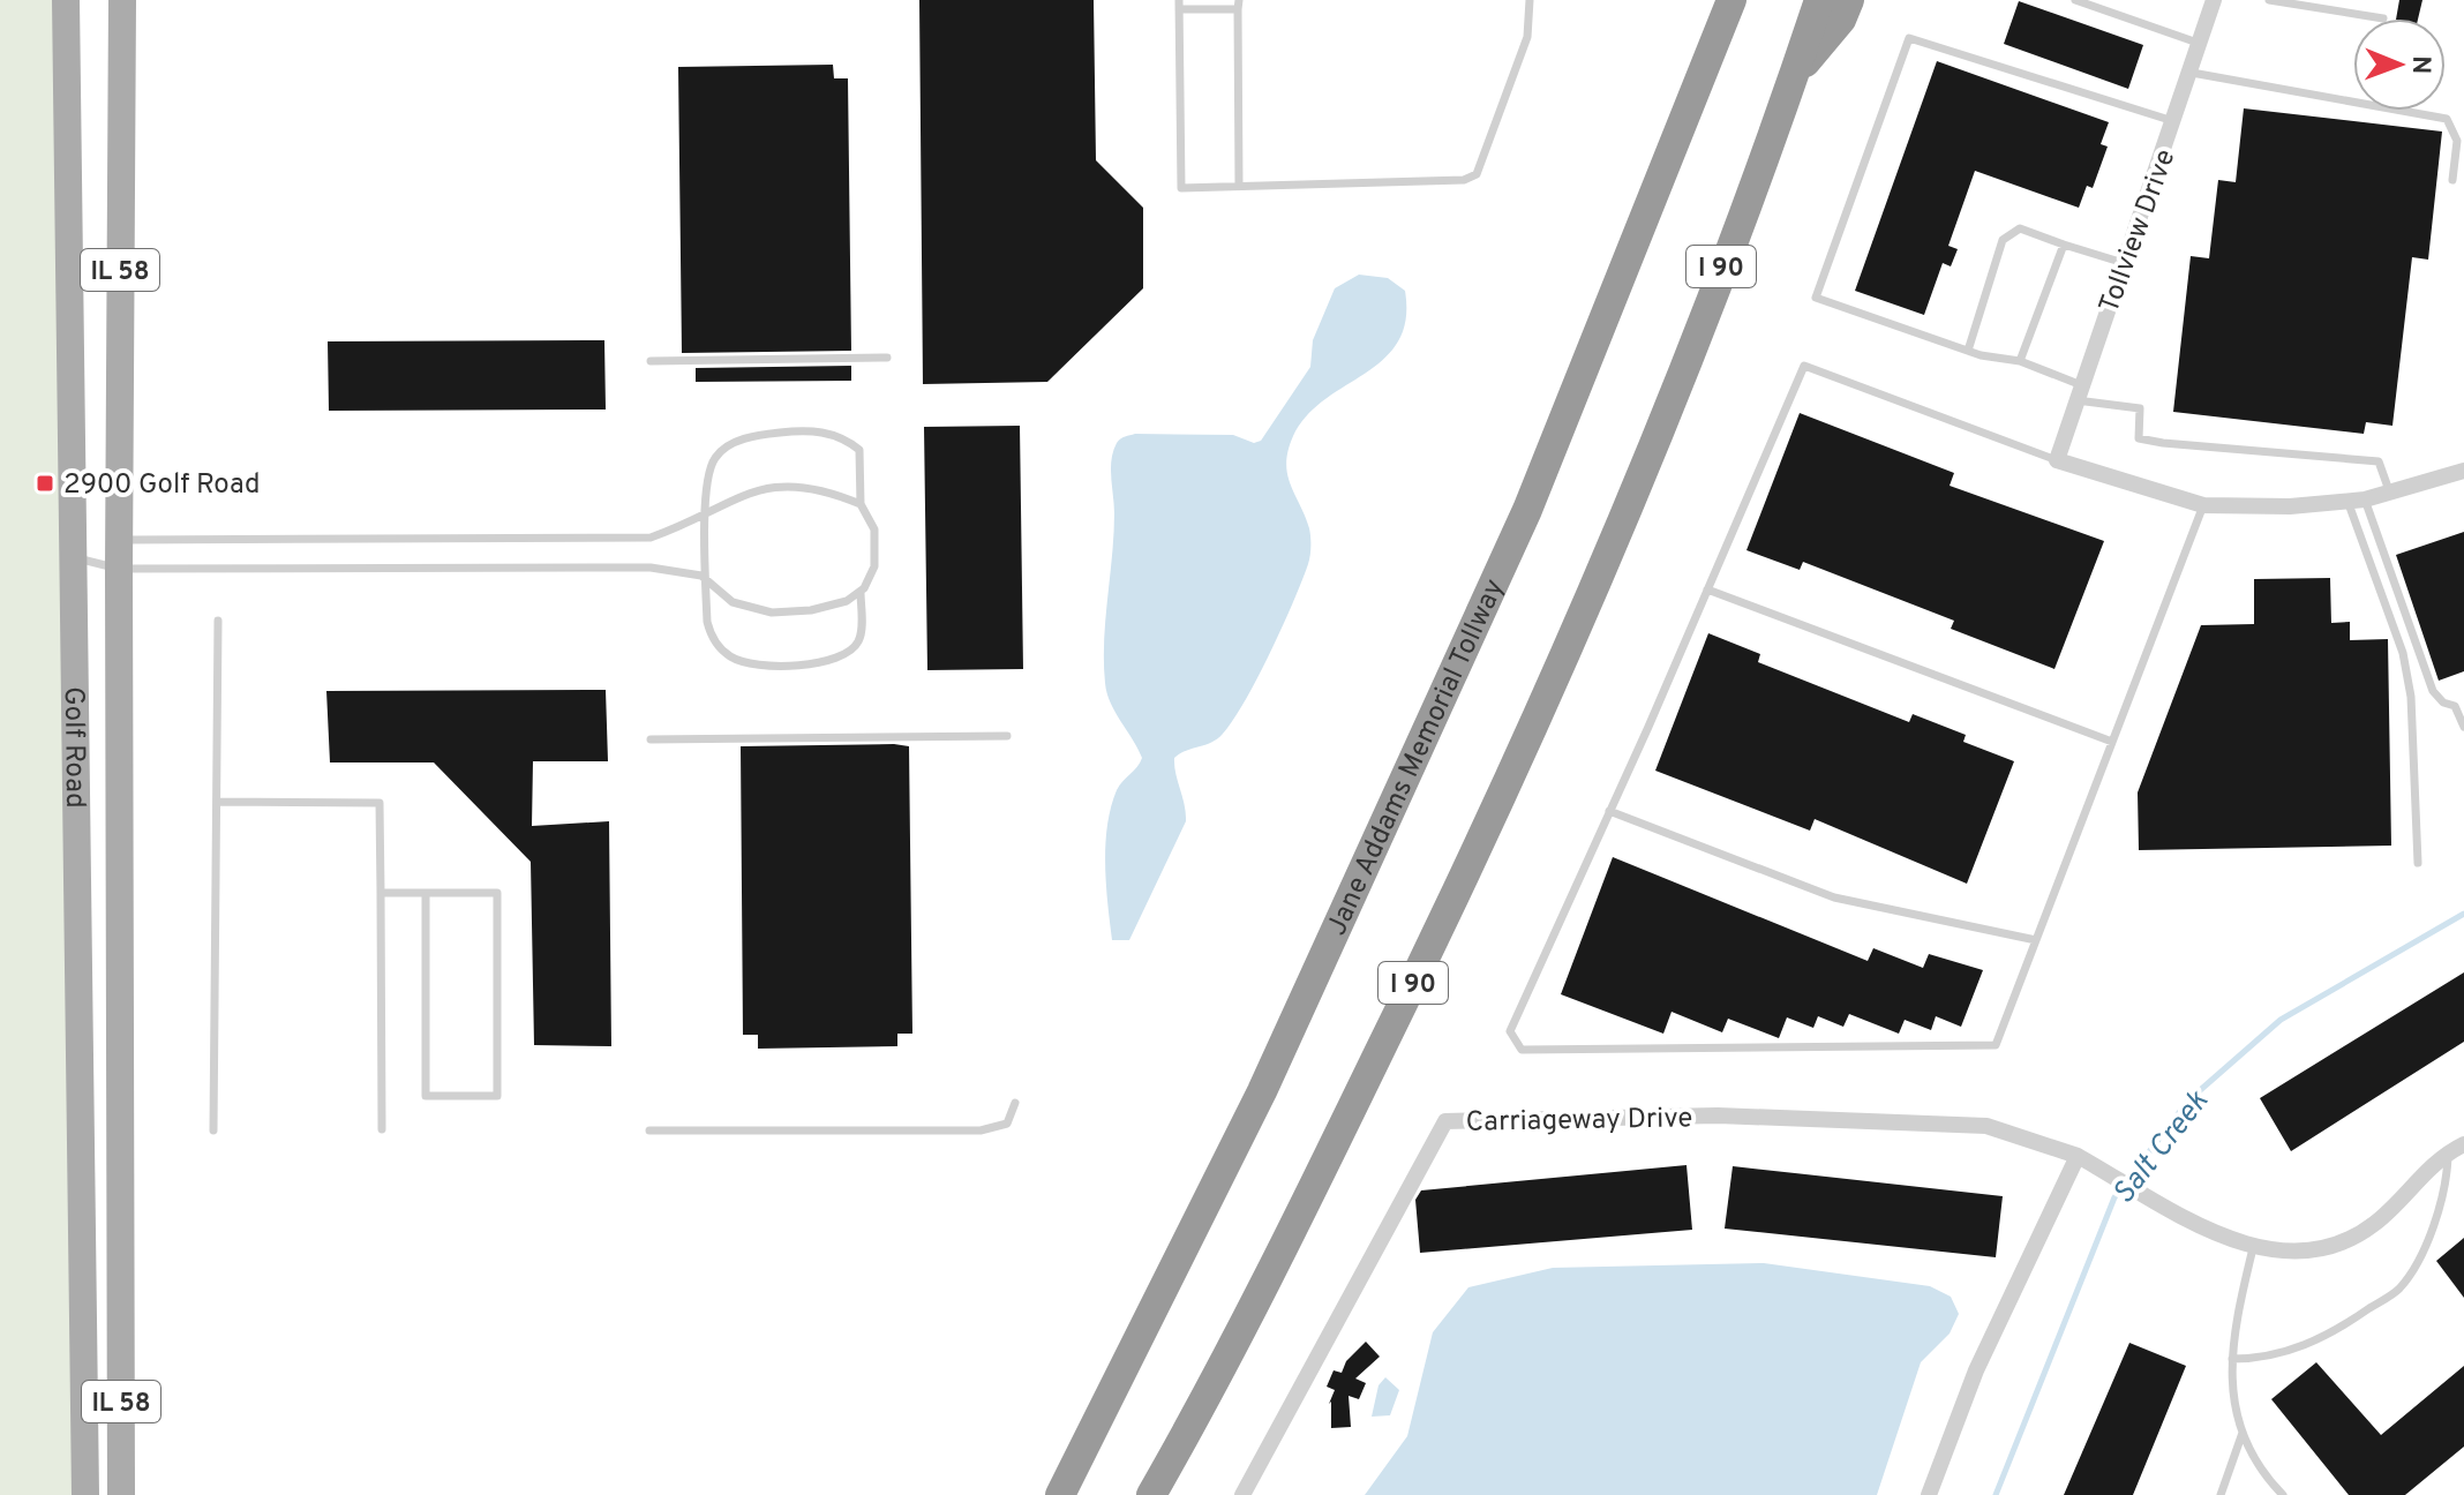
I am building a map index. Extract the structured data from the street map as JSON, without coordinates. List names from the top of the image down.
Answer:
{
  "streets": {
    "highway": ["I 90", "Jane Addams Memorial Tollway"],
    "main road": ["IL 58", "Golf Road"],
    "street": ["Tollview Drive", "Carriageway Drive"]
  },
  "water": ["Salt Creek"],
  "places": {
    "transit": ["2900 Golf Road"]
  },
  "north": "right"
}
